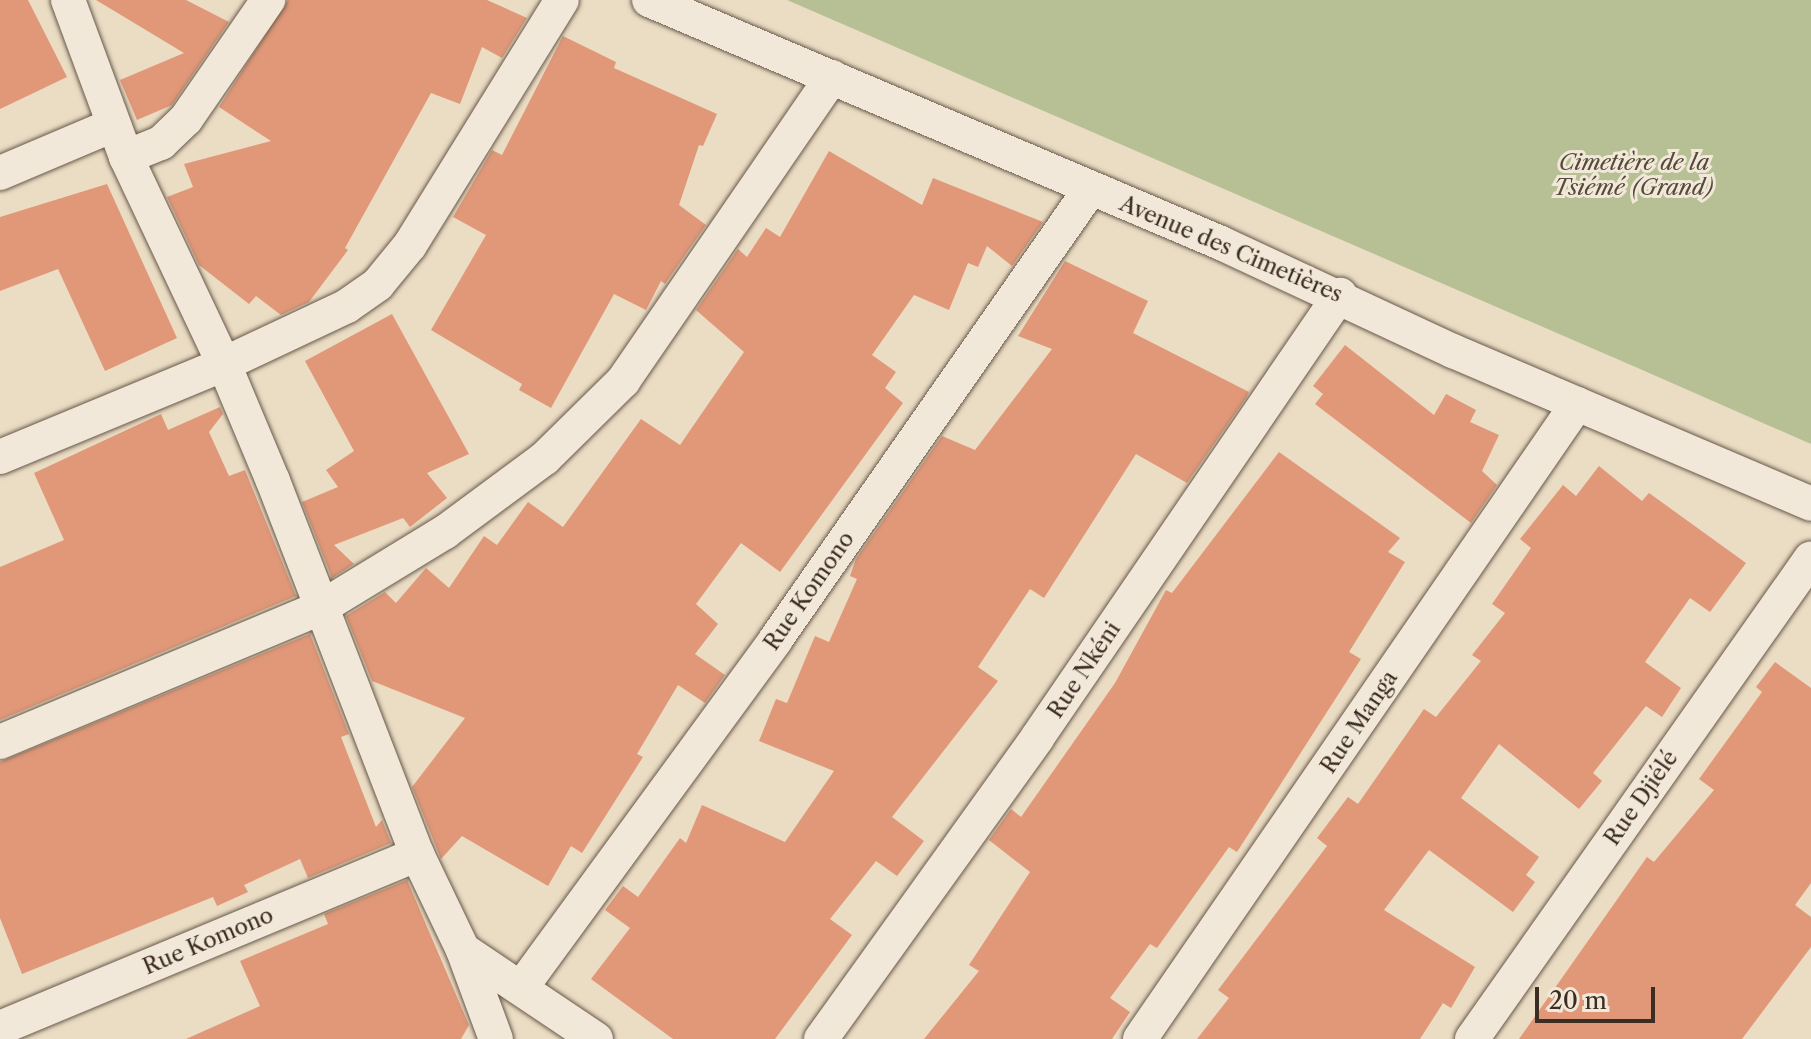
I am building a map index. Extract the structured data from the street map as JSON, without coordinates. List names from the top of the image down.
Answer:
{
  "streets": {
    "street": [
      "Avenue des Cimetières",
      "Rue Komono",
      "Rue Nkéni",
      "Rue Manga",
      "Rue Djiélé"
    ]
  },
  "crossings": [
    ["Avenue des Cimetières", "Rue Komono"],
    ["Avenue des Cimetières", "Rue Nkéni"],
    ["Avenue des Cimetières", "Rue Manga"]
  ],
  "parks": ["Cimetière de la Tsiémé (Grand)"],
  "scale_bar": "20 m"
}
